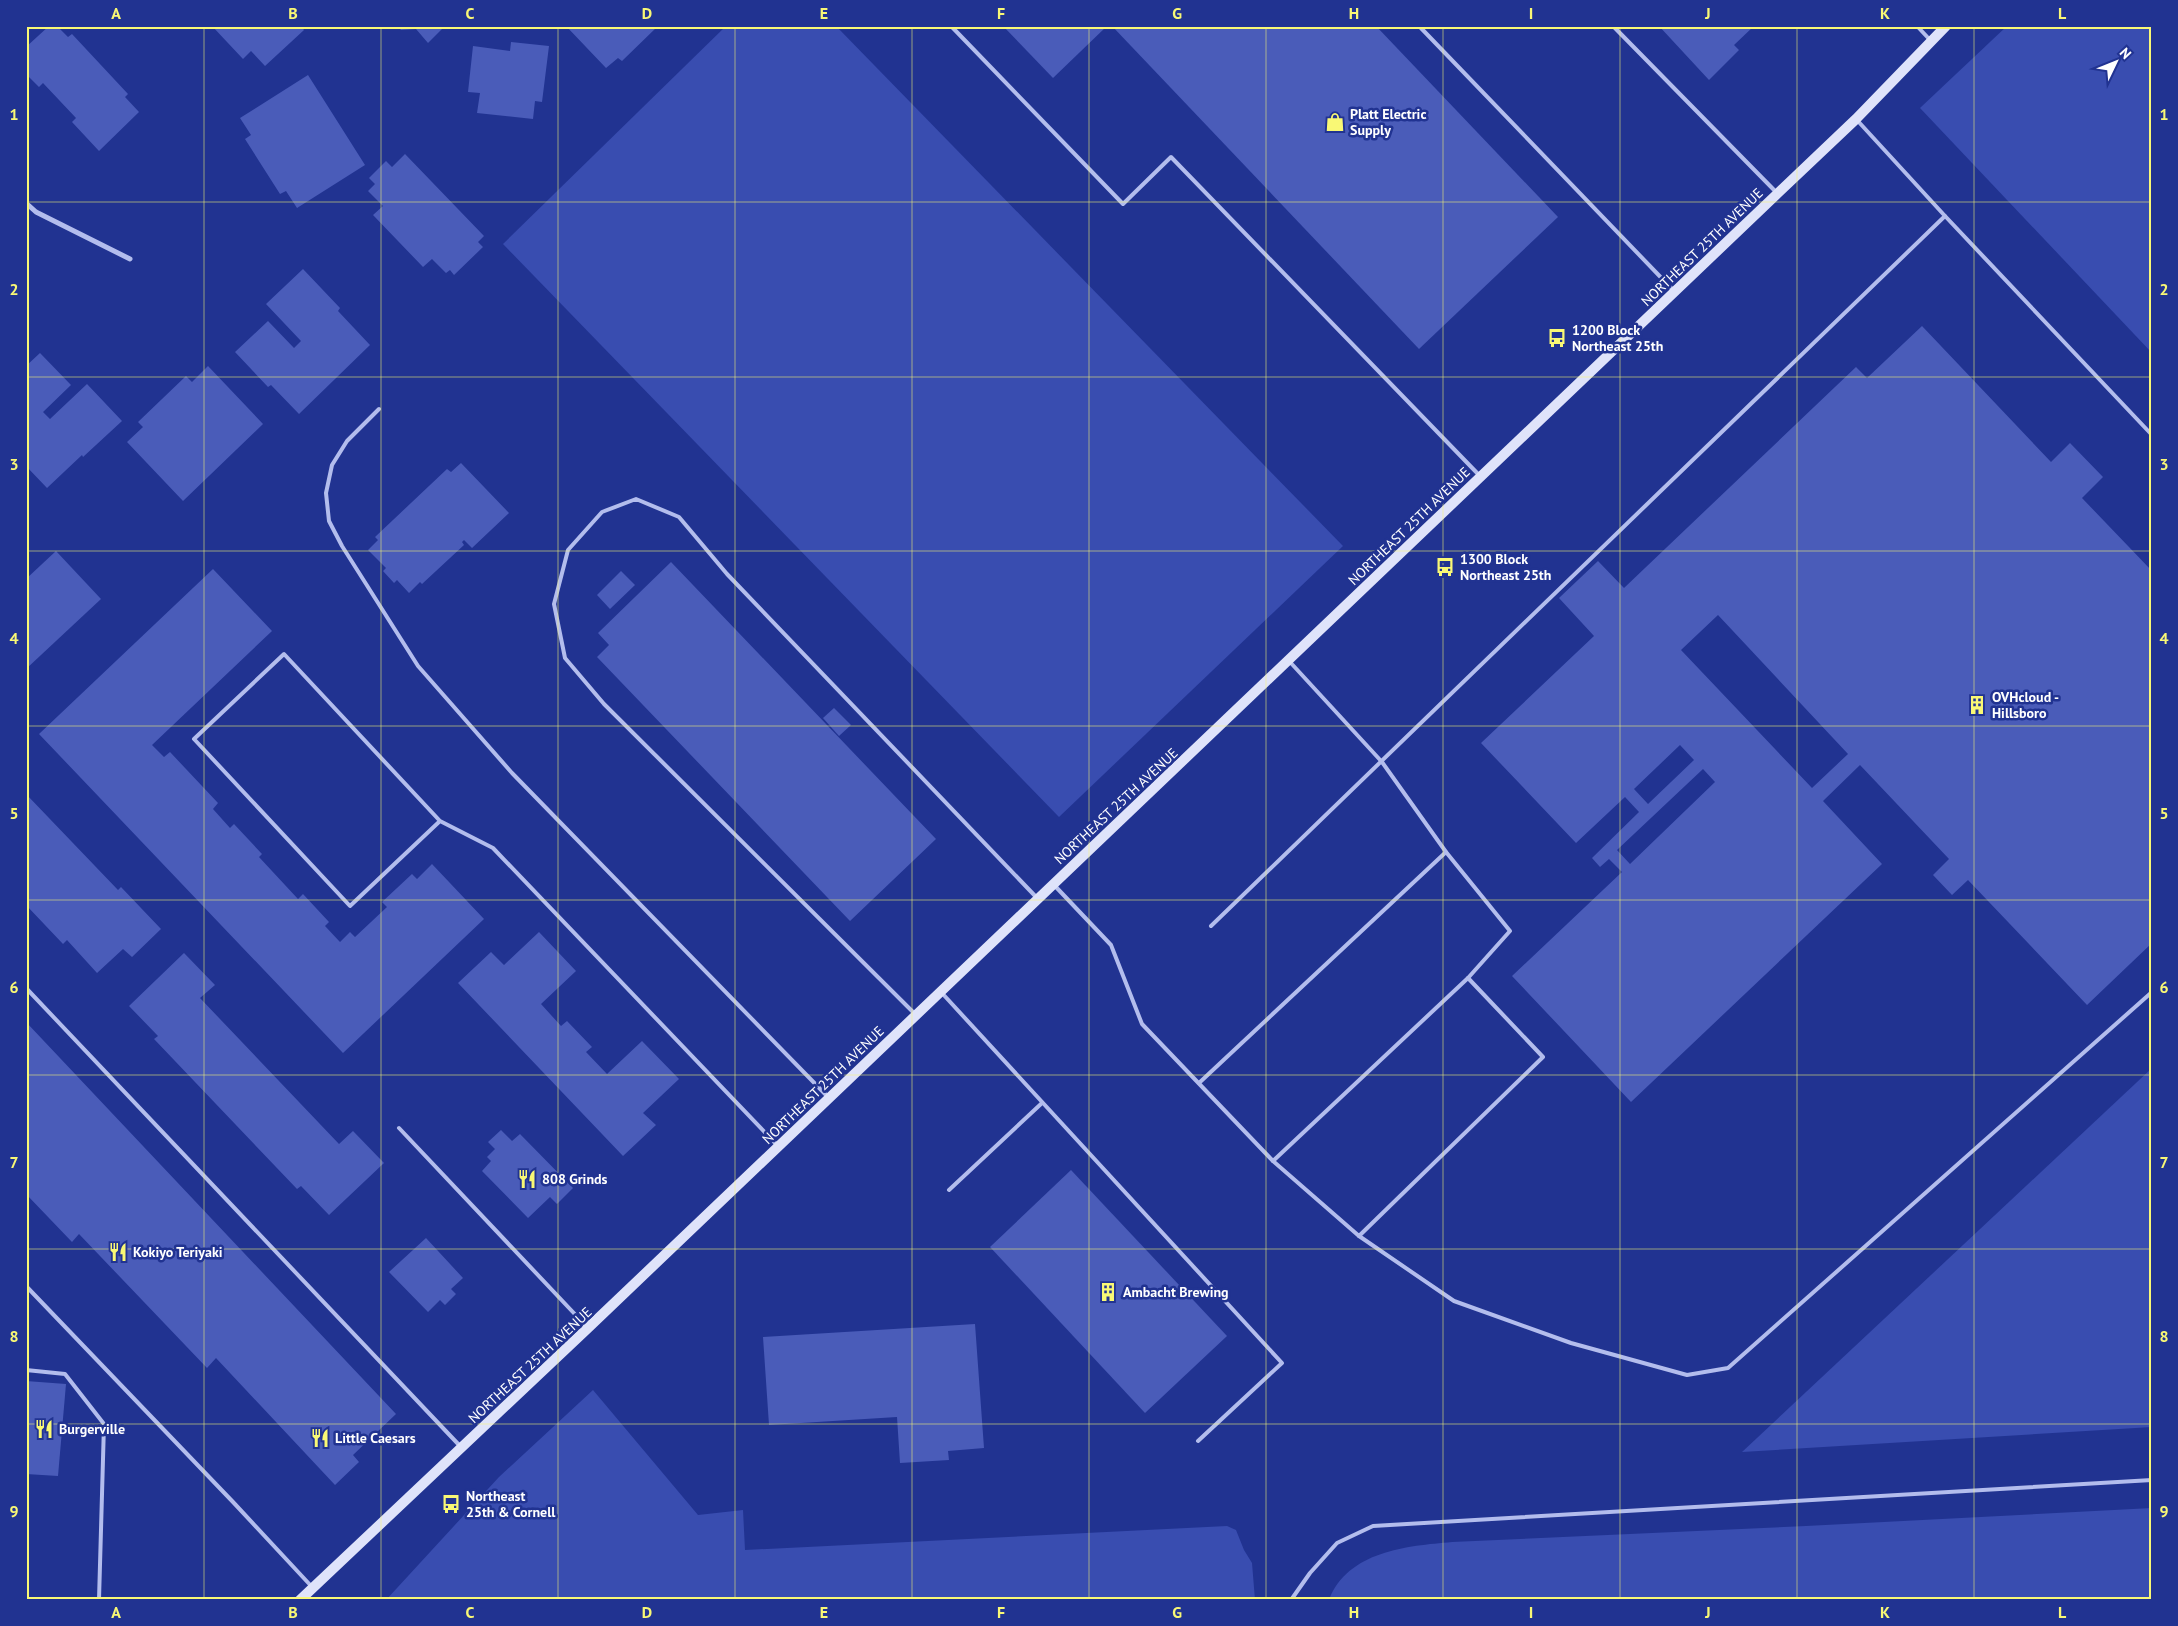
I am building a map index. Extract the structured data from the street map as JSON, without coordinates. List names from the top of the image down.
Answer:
{
  "streets": {
    "main road": ["NORTHEAST 25TH AVENUE"]
  },
  "places": {
    "shop": ["Platt Electric Supply"],
    "bus stop": ["1200 Block Northeast 25th", "1300 Block Northeast 25th", "Northeast 25th & Cornell"],
    "building": ["OVHcloud - Hillsboro", "Ambacht Brewing"],
    "restaurant": [
      "808 Grinds",
      "Kokiyo Teriyaki",
      "Burgerville",
      "Little Caesars"
    ]
  },
  "north": "top right",
  "grid": {
    "columns": [
      "A",
      "B",
      "C",
      "D",
      "E",
      "F",
      "G",
      "H",
      "I",
      "J",
      "K",
      "L"
    ],
    "rows": [
      "1",
      "2",
      "3",
      "4",
      "5",
      "6",
      "7",
      "8",
      "9"
    ]
  }
}
